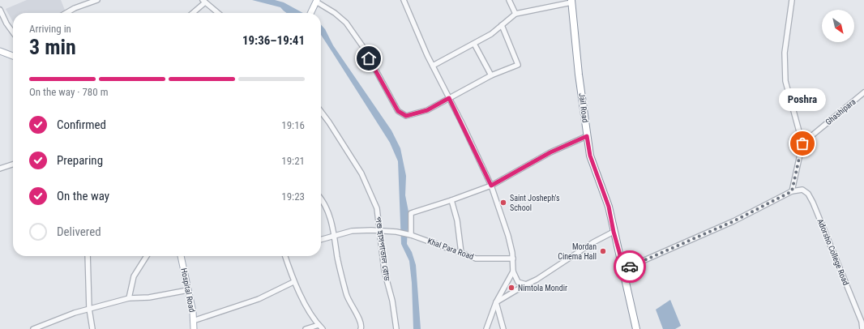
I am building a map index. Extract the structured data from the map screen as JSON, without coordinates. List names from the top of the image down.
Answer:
{
  "streets": {
    "highway": ["Jail Road"],
    "main road": ["Hospital Road"],
    "street": [
      "Ghashipara",
      "পশু হাসপাতাল রোড",
      "Khal Para Road",
      "Adorsho College Road"
    ]
  },
  "crossings": [
    ["পশু হাসপাতাল রোড", "Khal Para Road"]
  ],
  "places": [
    "Poshra",
    "Saint Josheph's School",
    "Mordan Cinema Hall",
    "Nimtola Mondir"
  ],
  "north": "bottom right",
  "page": {
    "heading": ["3 min", "Arriving in", "19:36–19:41"],
    "bar": "On the way · 780 m",
    "bubble": "Poshra",
    "list": [
      ["Confirmed", "19:16"],
      ["Preparing", "19:21"],
      ["On the way", "19:23"],
      "Delivered"
    ]
  }
}
